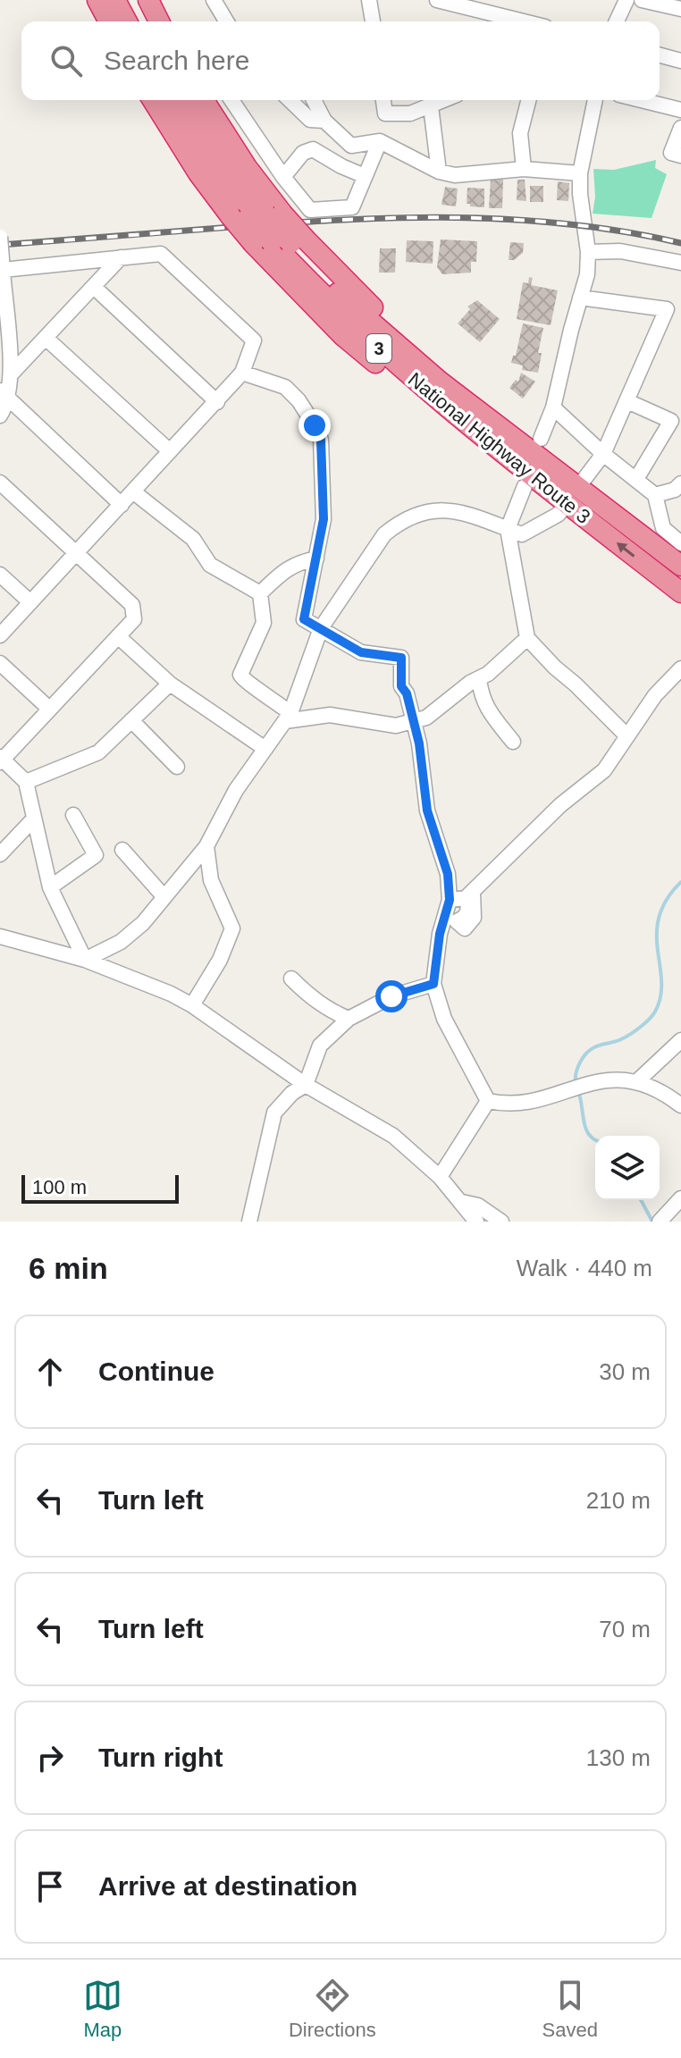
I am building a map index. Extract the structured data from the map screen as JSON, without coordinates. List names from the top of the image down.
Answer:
{
  "streets": {
    "highway": ["National Highway Route 3"]
  },
  "scale_bar": "100 m",
  "page": {
    "search": "Search here",
    "scale": "100 m",
    "heading": ["6 min", "Walk · 440 m"],
    "list": [
      ["Continue", "30 m"],
      ["Turn left", "210 m"],
      ["Turn left", "70 m"],
      ["Turn right", "130 m"],
      "Arrive at destination"
    ],
    "nav": ["Map", "Directions", "Saved"]
  }
}
